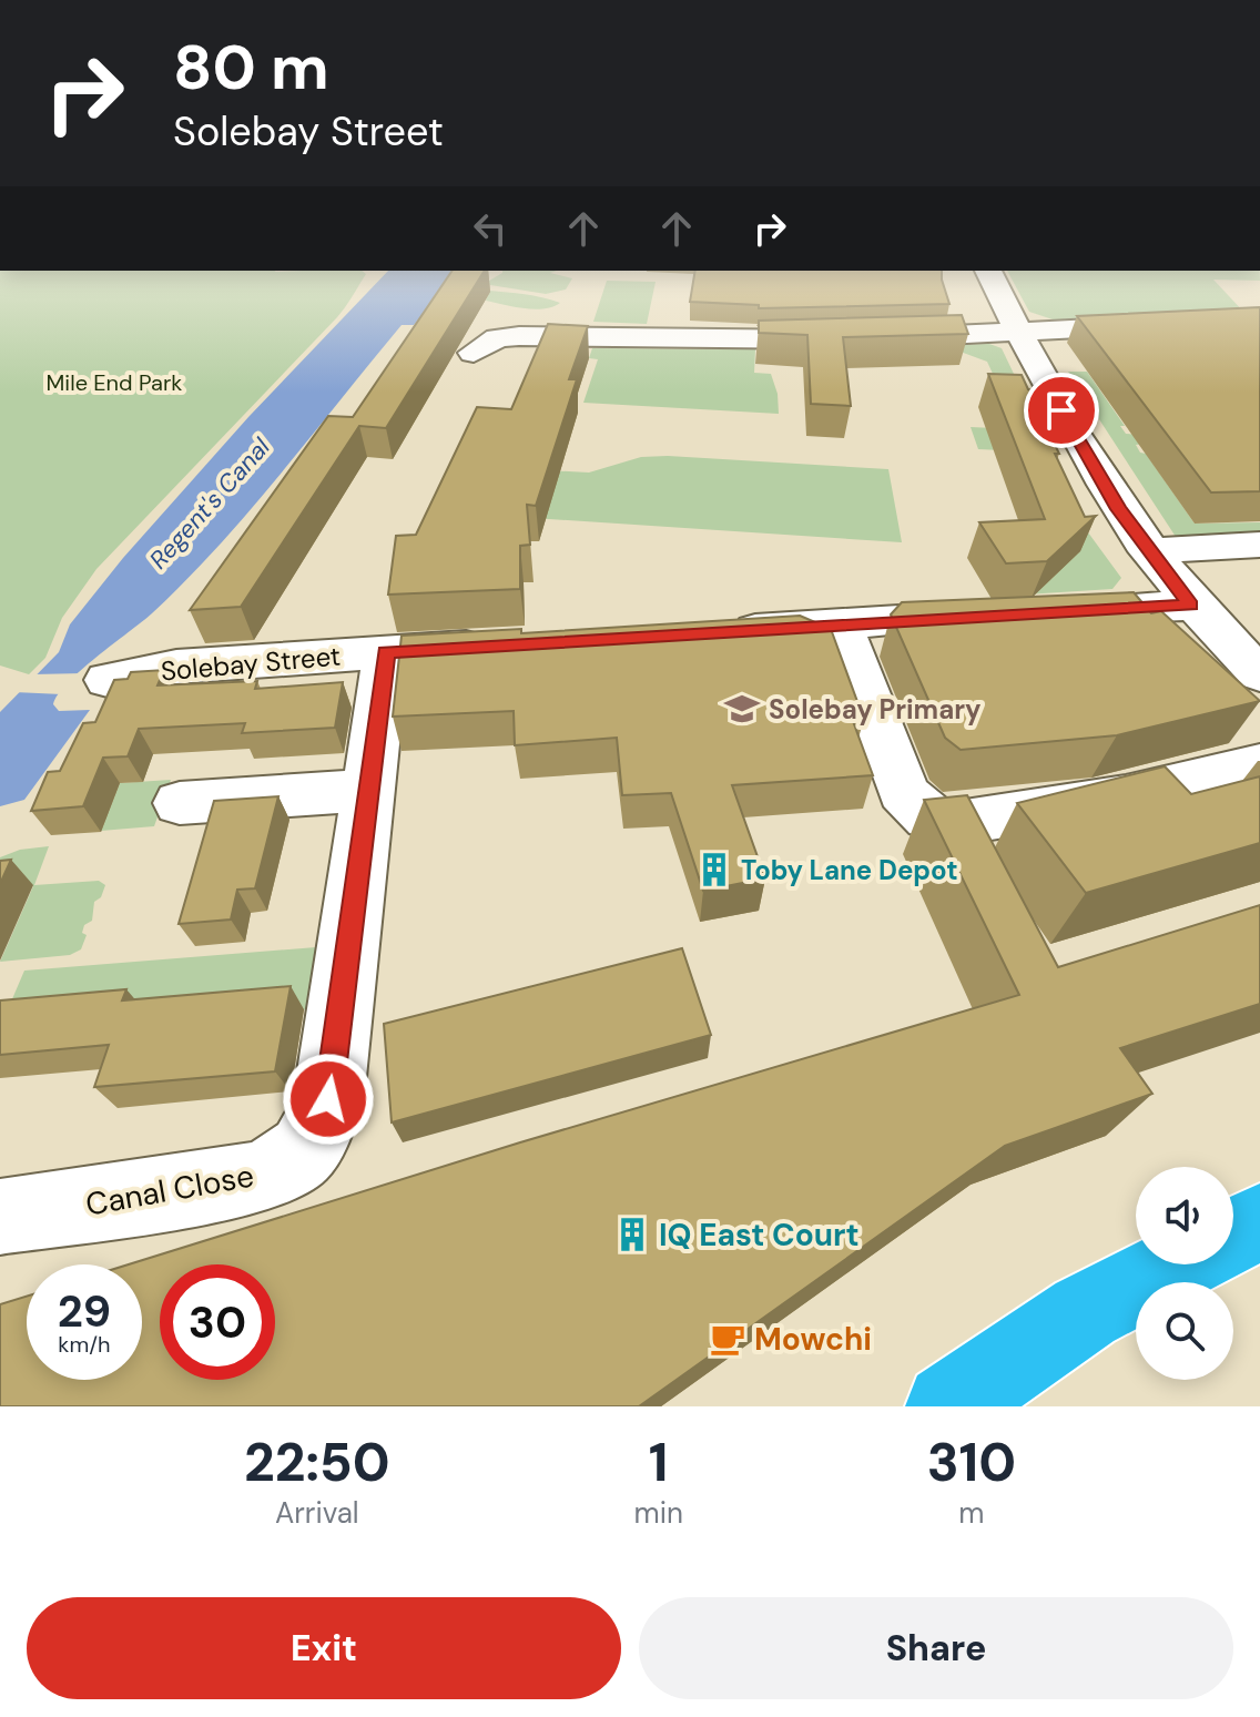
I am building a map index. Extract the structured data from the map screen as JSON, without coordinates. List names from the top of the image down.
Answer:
{
  "streets": {
    "street": ["Solebay Street", "Canal Close"]
  },
  "crossings": [
    ["Solebay Street", "Canal Close"]
  ],
  "water": ["Regent's Canal"],
  "parks": ["Mile End Park"],
  "places": {
    "school or university": ["Solebay Primary"],
    "building": ["Toby Lane Depot", "IQ East Court"],
    "cafe": ["Mowchi"]
  },
  "page": {
    "turn": ["80 m", "Solebay Street"],
    "speed": "29 km/h",
    "limit": "30",
    "eta": [
      "22:50",
      "Arrival",
      "1",
      "min",
      "310",
      "m"
    ],
    "buttons": ["Exit", "Share"]
  }
}
